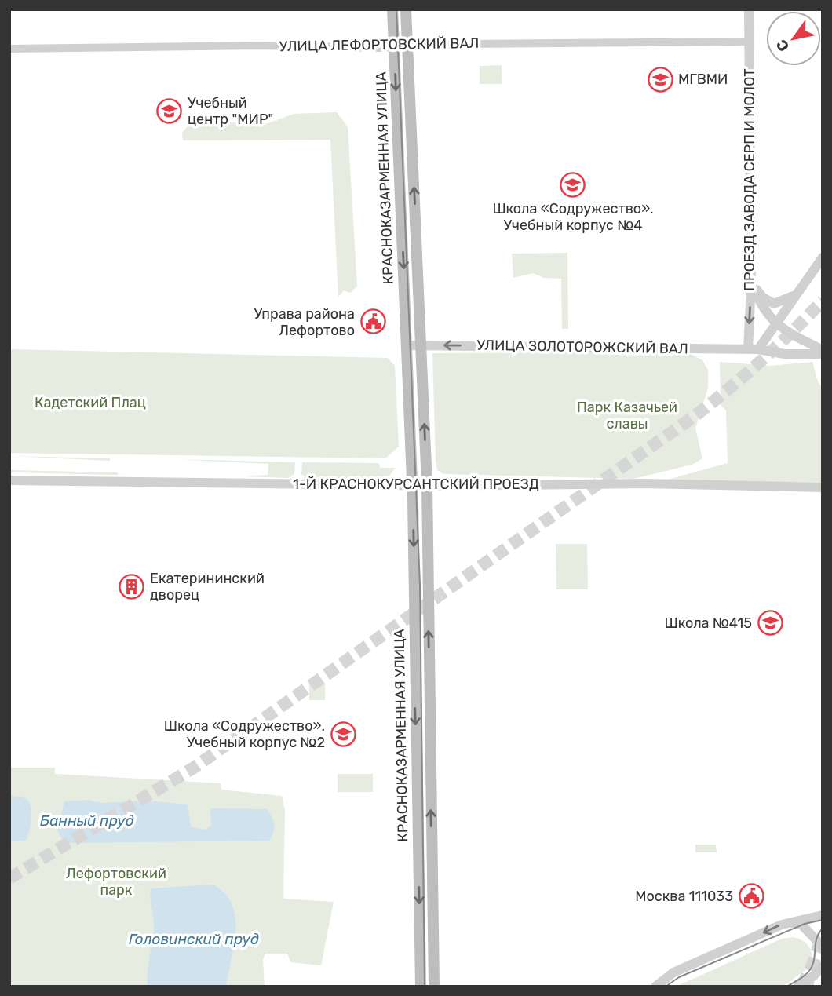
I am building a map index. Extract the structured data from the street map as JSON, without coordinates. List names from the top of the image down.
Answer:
{
  "streets": {
    "main road": ["КРАСНОКАЗАРМЕННАЯ УЛИЦА"],
    "street": [
      "УЛИЦА ЛЕФОРТОВСКИЙ ВАЛ",
      "ПРОЕЗД ЗАВОДА СЕРП И МОЛОТ",
      "УЛИЦА ЗОЛОТОРОЖСКИЙ ВАЛ",
      "1-Й КРАСНОКУРСАНТСКИЙ ПРОЕЗД"
    ]
  },
  "crossings": [
    ["УЛИЦА ЛЕФОРТОВСКИЙ ВАЛ", "КРАСНОКАЗАРМЕННАЯ УЛИЦА"],
    ["УЛИЦА ЛЕФОРТОВСКИЙ ВАЛ", "ПРОЕЗД ЗАВОДА СЕРП И МОЛОТ"],
    ["КРАСНОКАЗАРМЕННАЯ УЛИЦА", "УЛИЦА ЗОЛОТОРОЖСКИЙ ВАЛ"],
    ["КРАСНОКАЗАРМЕННАЯ УЛИЦА", "1-Й КРАСНОКУРСАНТСКИЙ ПРОЕЗД"],
    ["ПРОЕЗД ЗАВОДА СЕРП И МОЛОТ", "УЛИЦА ЗОЛОТОРОЖСКИЙ ВАЛ"]
  ],
  "one_way": ["УЛИЦА ЗОЛОТОРОЖСКИЙ ВАЛ"],
  "water": ["Банный пруд", "Головинский пруд"],
  "parks": ["Кадетский Плац", "Парк Казачьей славы", "Лефортовский парк"],
  "places": {
    "school or university": [
      "МГВМИ",
      "Учебный центр \"МИР\"",
      "Школа «Содружество». Учебный корпус №4",
      "Школа №415",
      "Школа «Содружество». Учебный корпус №2"
    ],
    "public building": ["Управа района Лефортово", "Москва 111033"],
    "building": ["Екатерининский дворец"]
  },
  "north": "bottom left"
}
